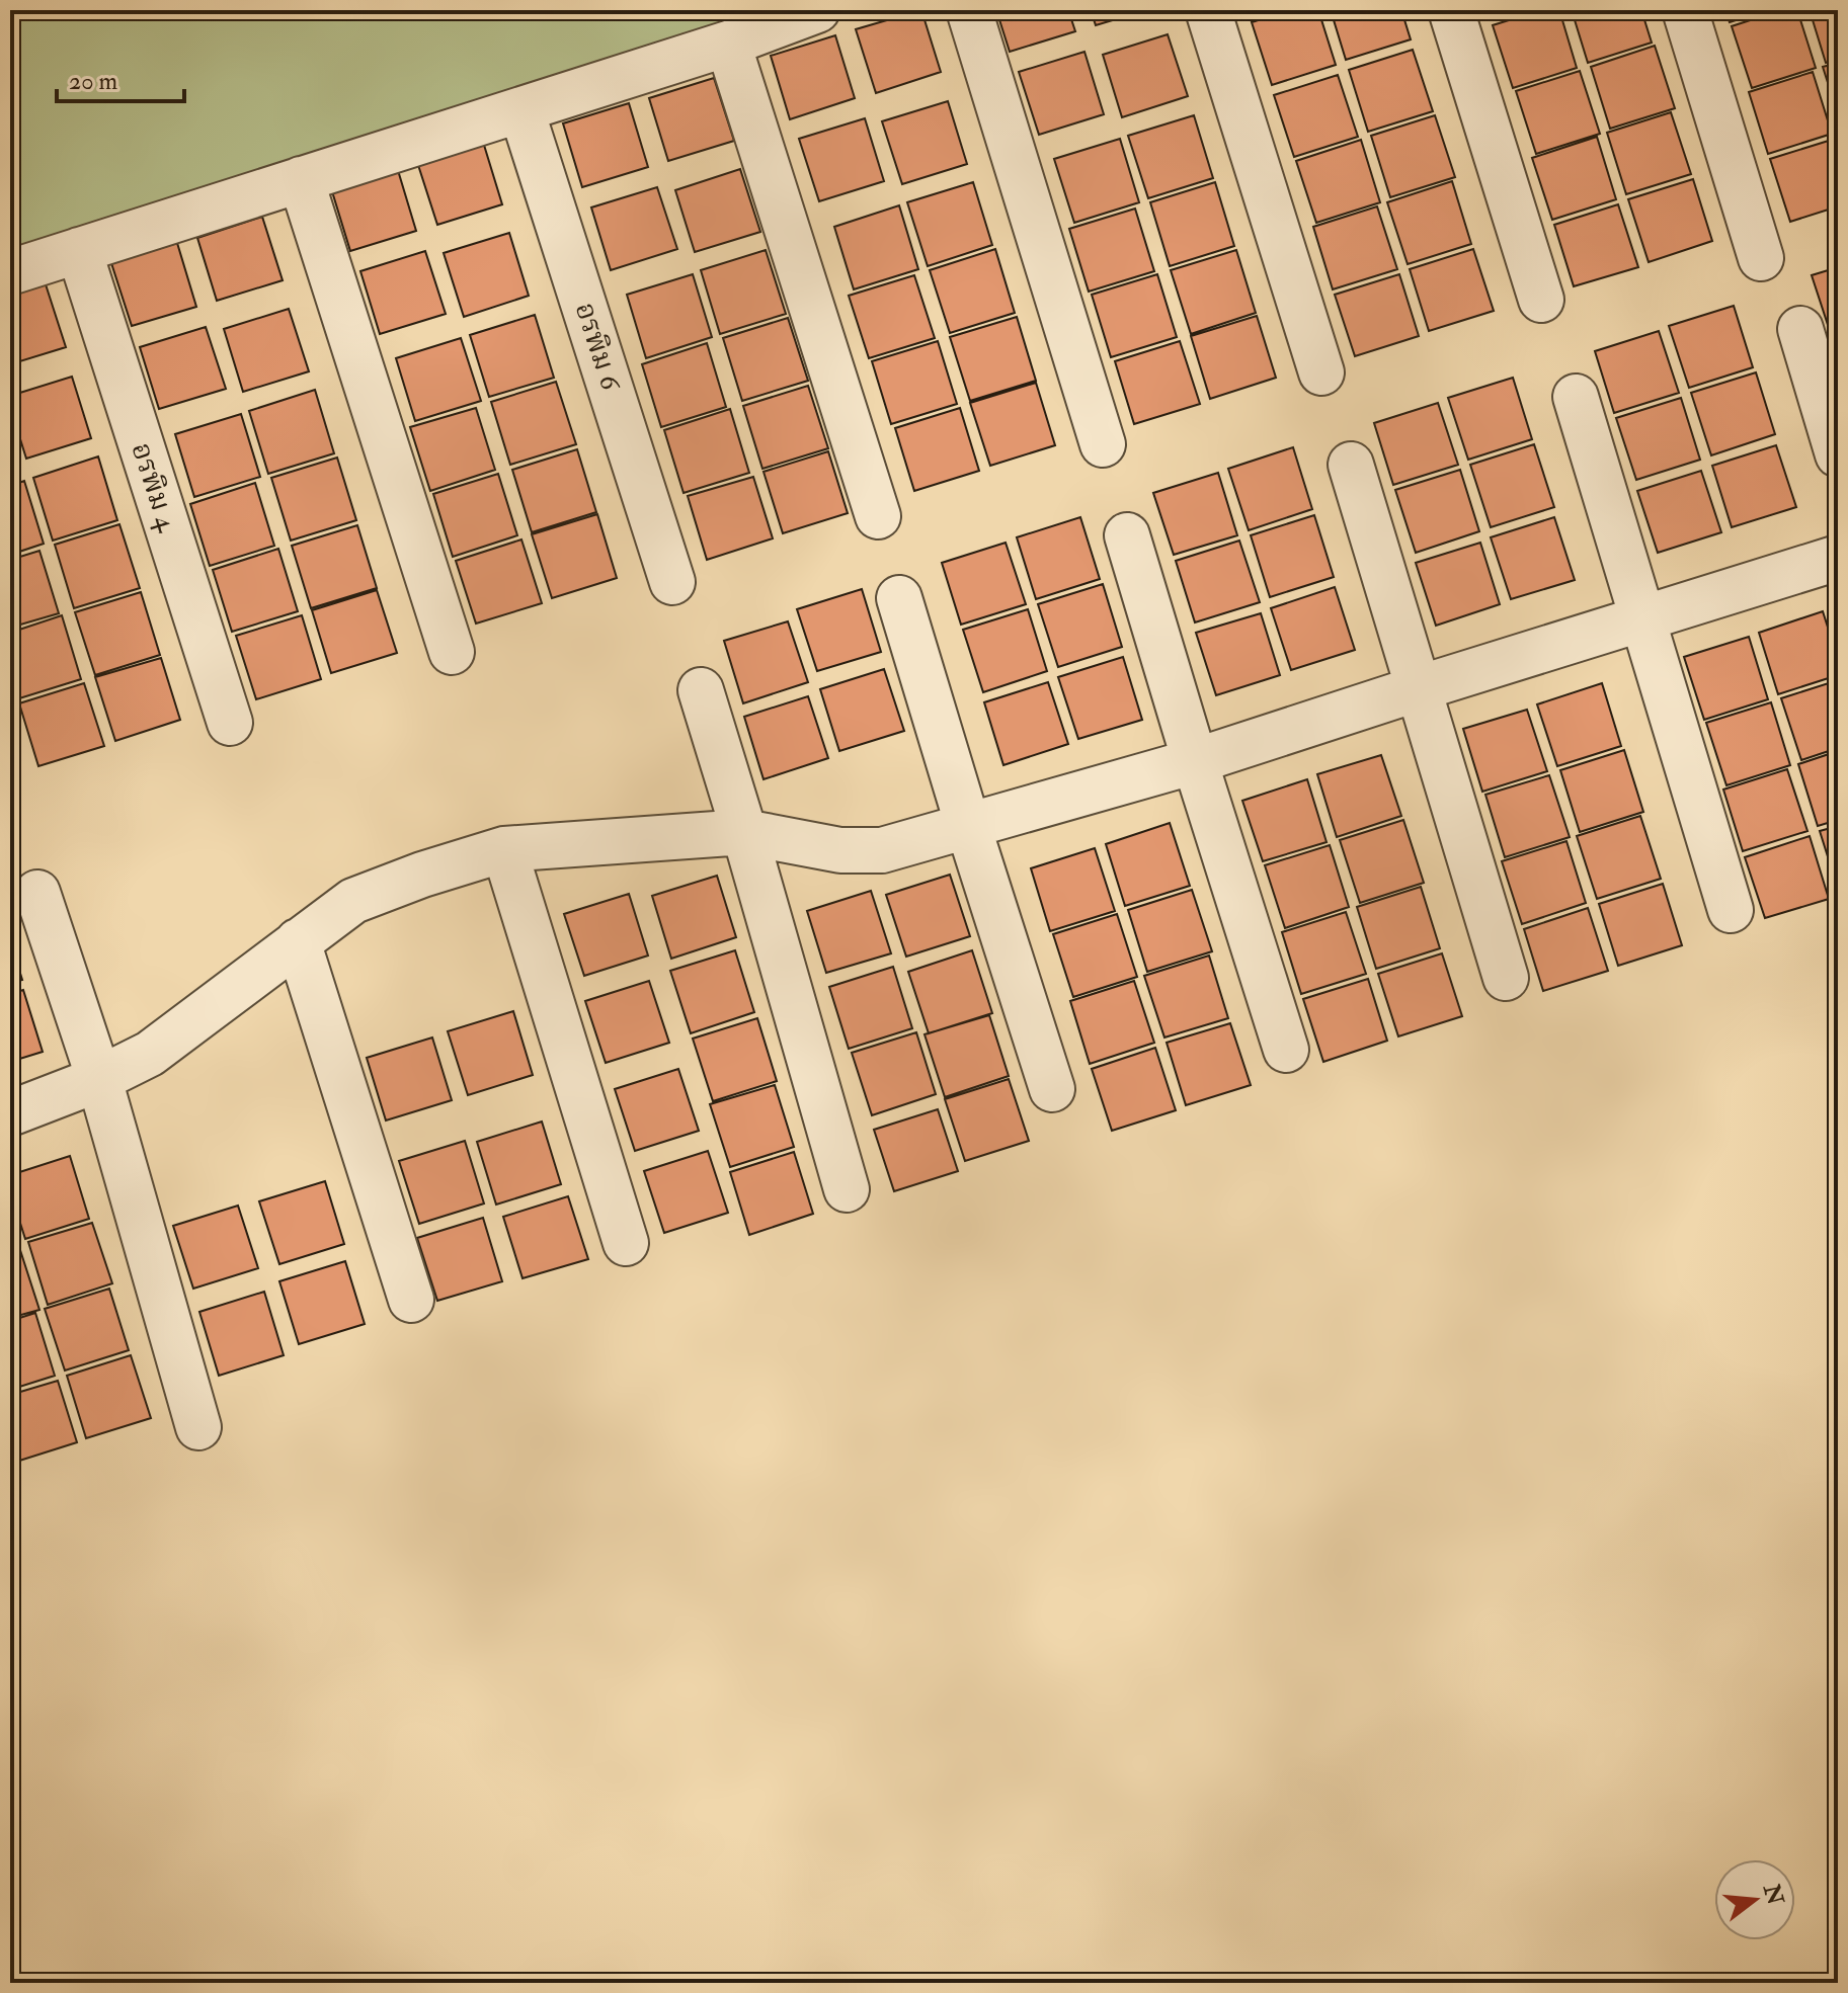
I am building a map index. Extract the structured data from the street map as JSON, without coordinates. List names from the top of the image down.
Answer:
{
  "streets": {
    "street": ["อรพิม 6", "อรพิม 4"]
  },
  "scale_bar": "20 m",
  "north": "right"
}
